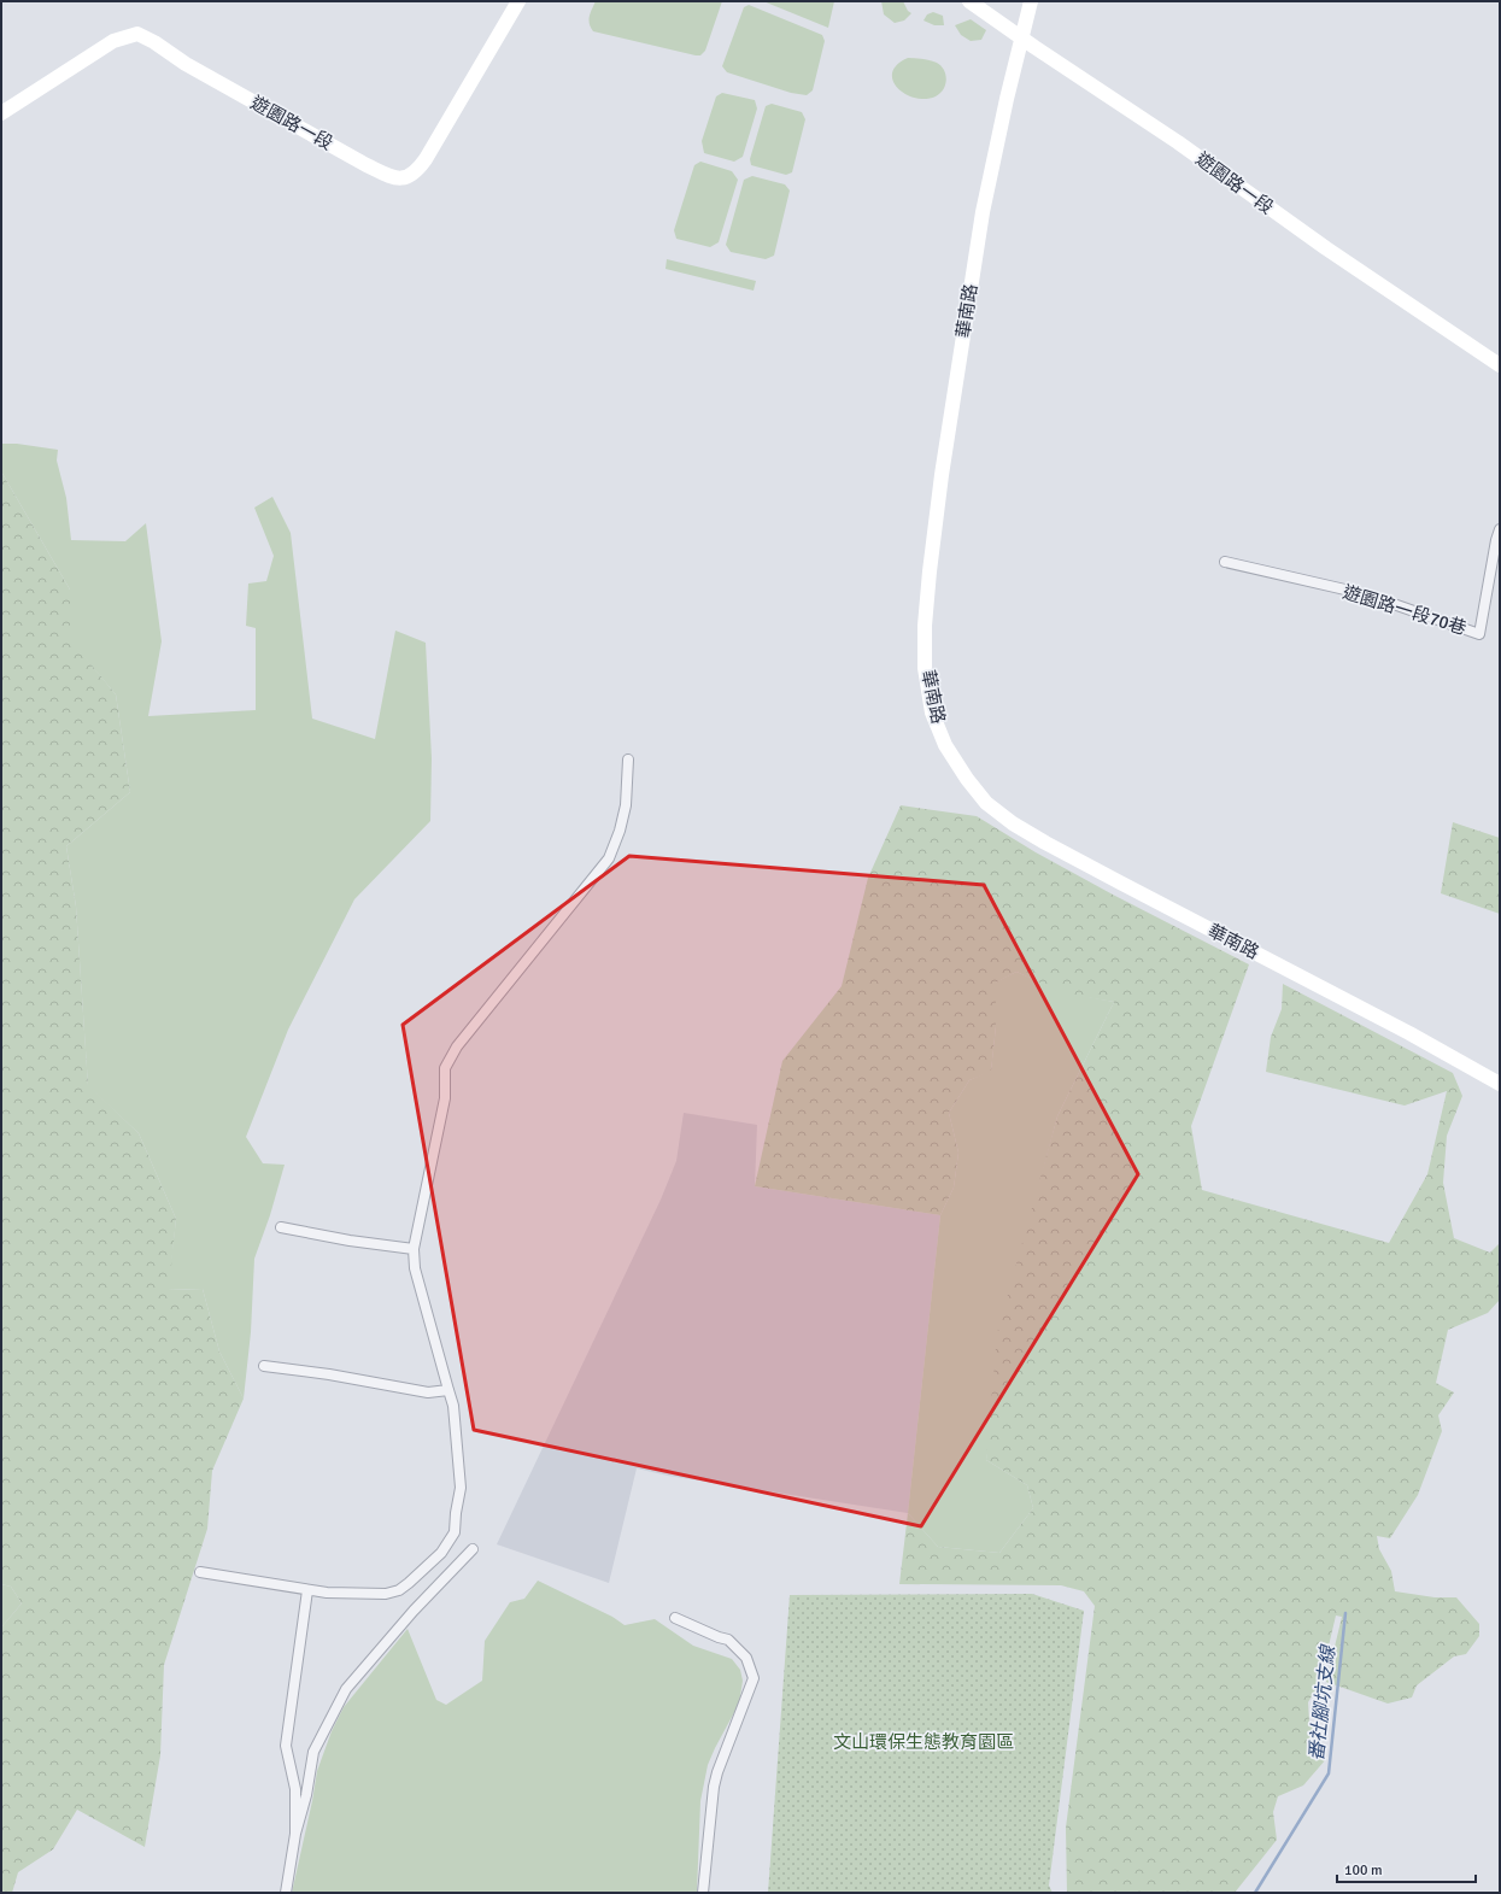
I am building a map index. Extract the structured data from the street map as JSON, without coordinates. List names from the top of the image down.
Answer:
{
  "streets": {
    "street": ["遊園路一段", "華南路", "遊園路一段70巷"]
  },
  "crossings": [
    ["遊園路一段", "華南路"]
  ],
  "water": ["番社腳坑支線"],
  "parks": ["文山環保生態教育園區"],
  "scale_bar": "100 m"
}
